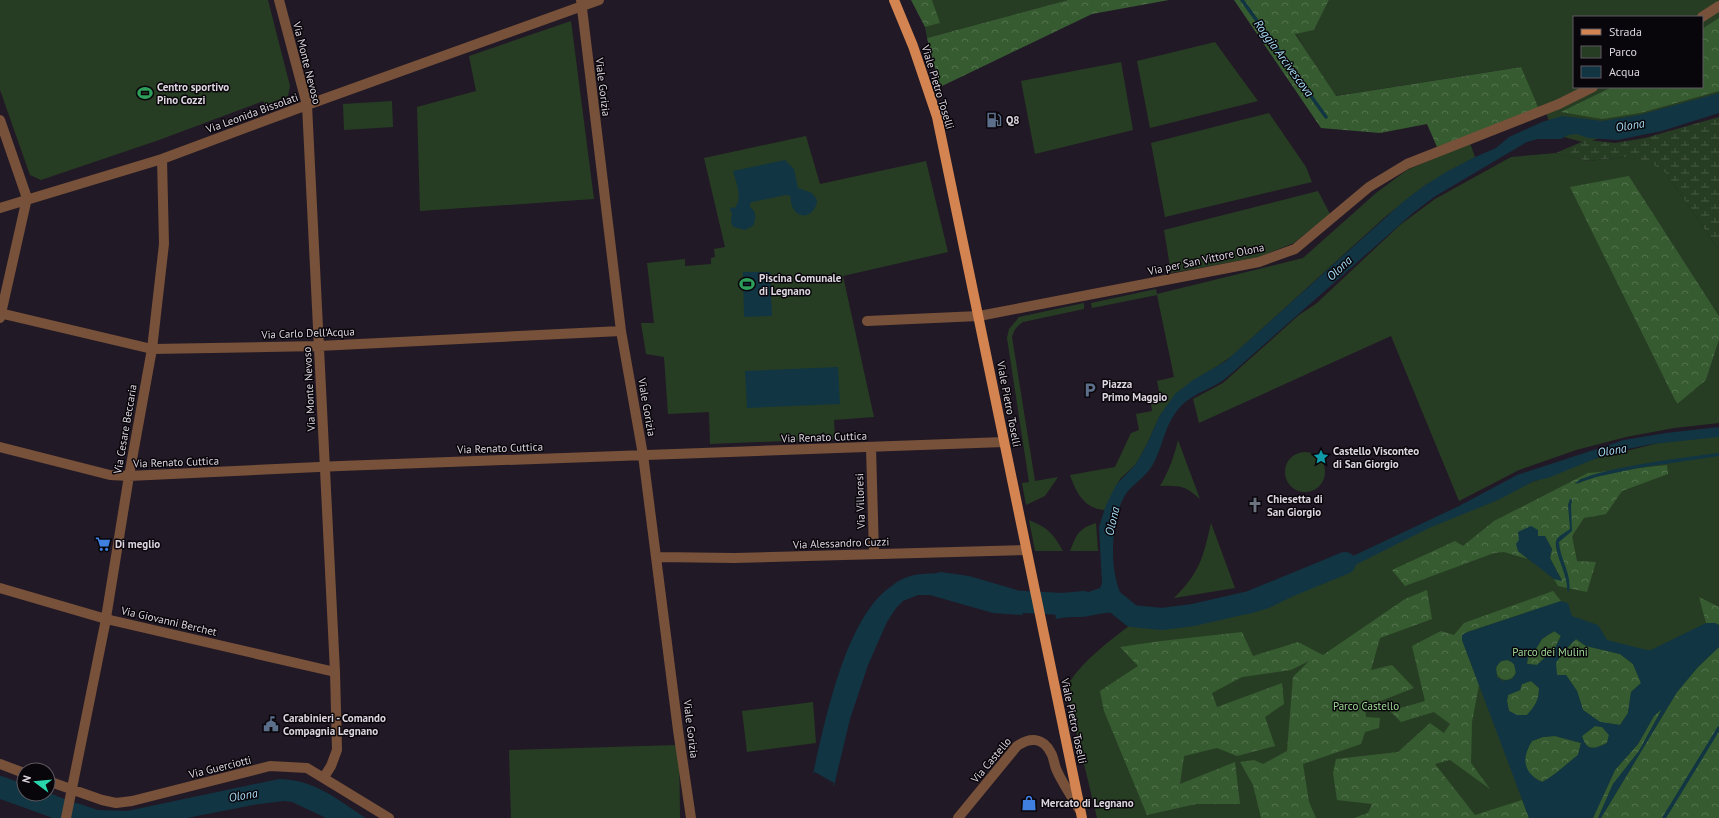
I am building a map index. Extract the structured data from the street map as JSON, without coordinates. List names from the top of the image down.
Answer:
{
  "streets": {
    "main road": ["Viale Pietro Toselli"],
    "street": [
      "Via Monte Nevoso",
      "Viale Gorizia",
      "Via Leonida Bissolati",
      "Via per San Vittore Olona",
      "Via Carlo Dell'Acqua",
      "Via Cesare Beccaria",
      "Via Renato Cuttica",
      "Via Villoresi",
      "Via Alessandro Cuzzi",
      "Via Giovanni Berchet",
      "Via Castello",
      "Via Guerciotti"
    ]
  },
  "crossings": [
    ["Via Monte Nevoso", "Via Leonida Bissolati"],
    ["Via Monte Nevoso", "Via Carlo Dell'Acqua"],
    ["Via Monte Nevoso", "Via Renato Cuttica"],
    ["Via Monte Nevoso", "Via Giovanni Berchet"],
    ["Via Monte Nevoso", "Via Guerciotti"],
    ["Viale Gorizia", "Via Leonida Bissolati"],
    ["Viale Gorizia", "Via Carlo Dell'Acqua"],
    ["Viale Gorizia", "Via Renato Cuttica"],
    ["Viale Gorizia", "Via Alessandro Cuzzi"],
    ["Viale Pietro Toselli", "Via per San Vittore Olona"],
    ["Viale Pietro Toselli", "Via Renato Cuttica"],
    ["Viale Pietro Toselli", "Via Alessandro Cuzzi"],
    ["Viale Pietro Toselli", "Via Castello"],
    ["Via Leonida Bissolati", "Via Cesare Beccaria"],
    ["Via Carlo Dell'Acqua", "Via Cesare Beccaria"],
    ["Via Cesare Beccaria", "Via Renato Cuttica"],
    ["Via Cesare Beccaria", "Via Giovanni Berchet"],
    ["Via Cesare Beccaria", "Via Guerciotti"],
    ["Via Renato Cuttica", "Via Villoresi"],
    ["Via Villoresi", "Via Alessandro Cuzzi"]
  ],
  "water": ["Roggia Arcivescova", "Olona"],
  "parks": ["Parco dei Mulini", "Parco Castello"],
  "places": {
    "sports": ["Centro sportivo Pino Cozzi", "Piscina Comunale di Legnano"],
    "fuel station": ["Q8"],
    "parking": ["Piazza Primo Maggio"],
    "place": ["Castello Visconteo di San Giorgio"],
    "church": ["Chiesetta di San Giorgio"],
    "supermarket": ["Di meglio"],
    "public building": ["Carabinieri - Comando Compagnia Legnano"],
    "shop": ["Mercato di Legnano"]
  },
  "legend": ["Strada", "Parco", "Acqua"],
  "north": "left"
}
